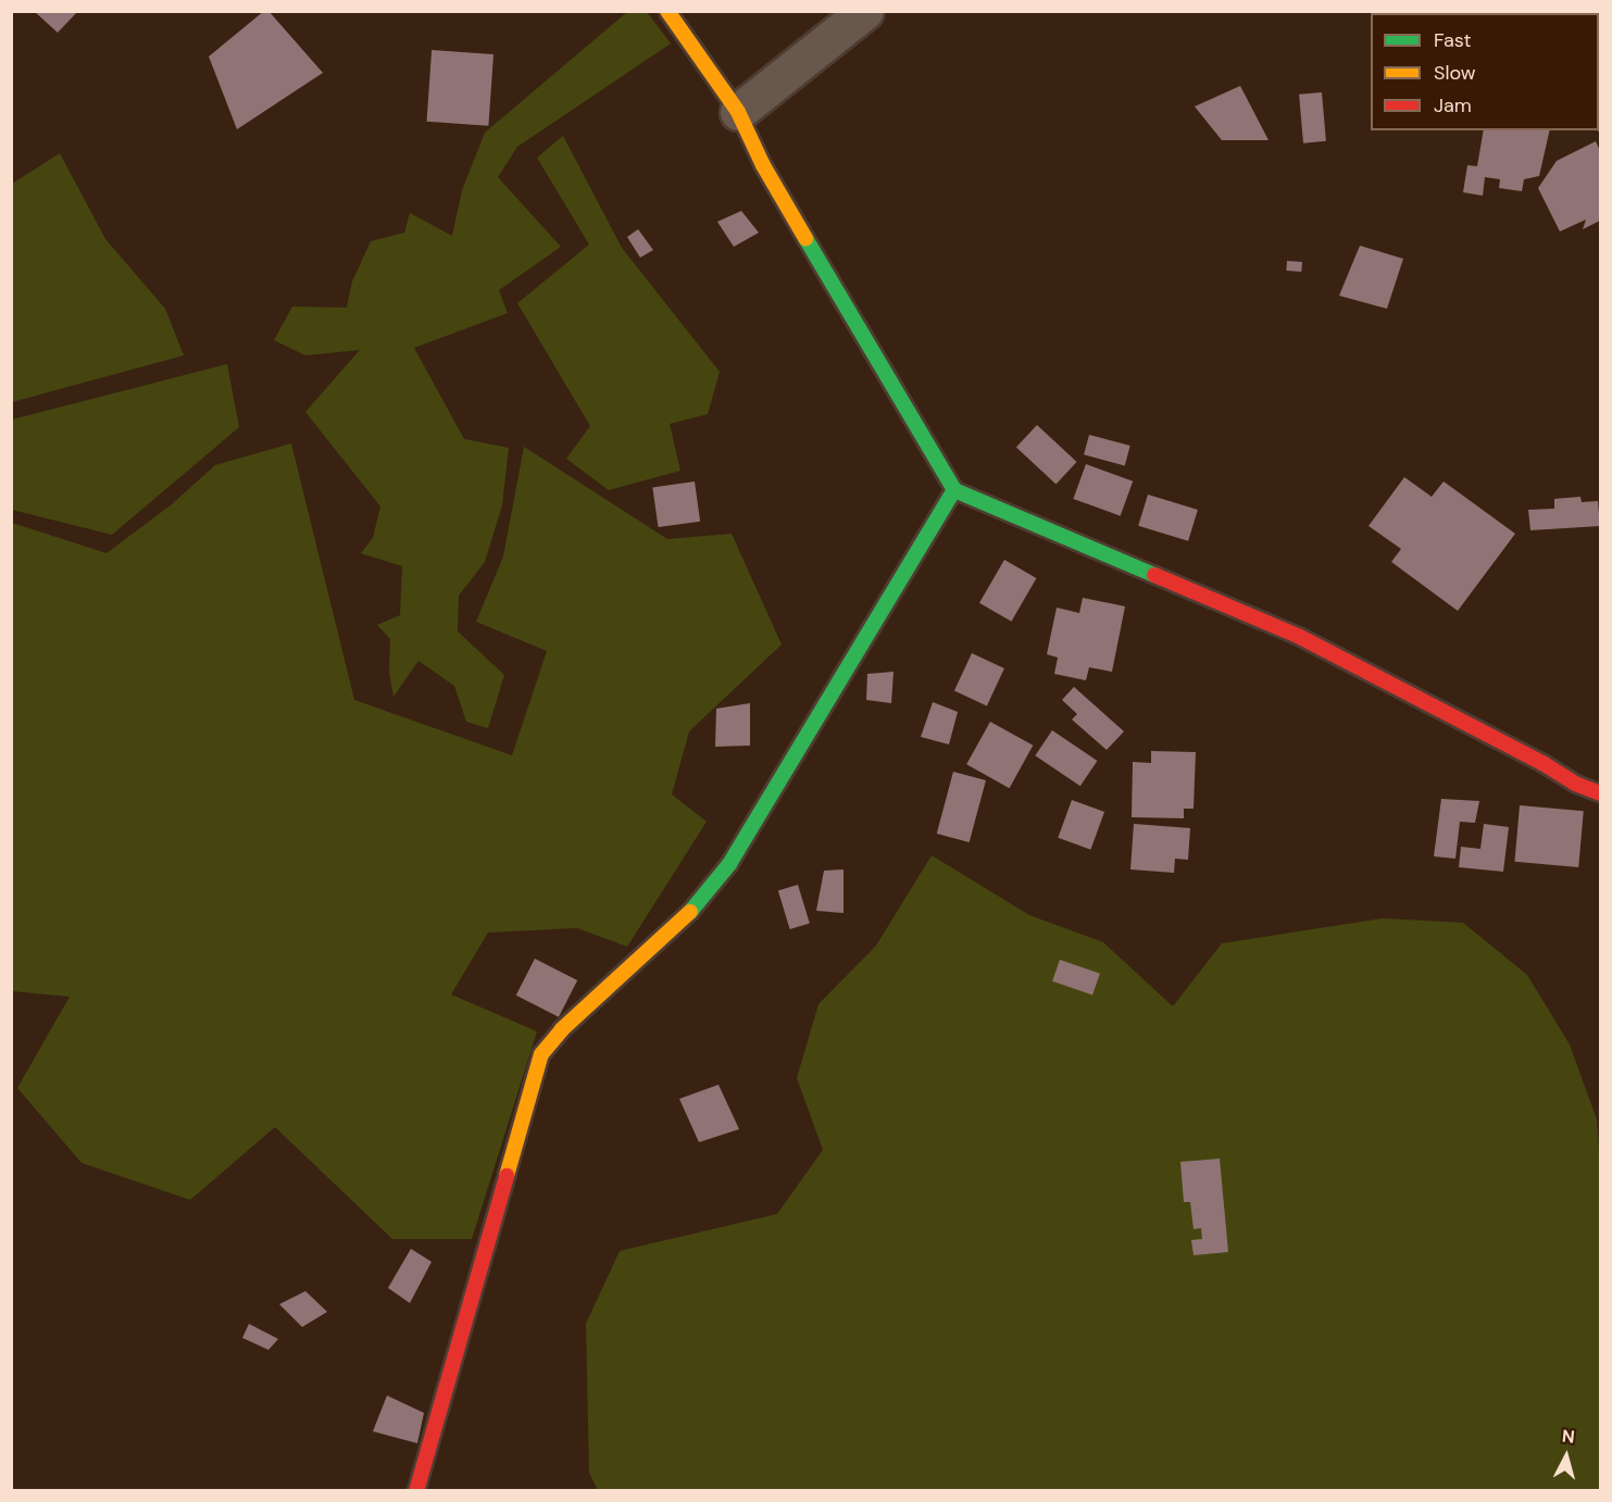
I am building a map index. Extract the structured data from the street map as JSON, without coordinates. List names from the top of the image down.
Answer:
{
  "legend": ["Fast", "Slow", "Jam"],
  "north": "top"
}
